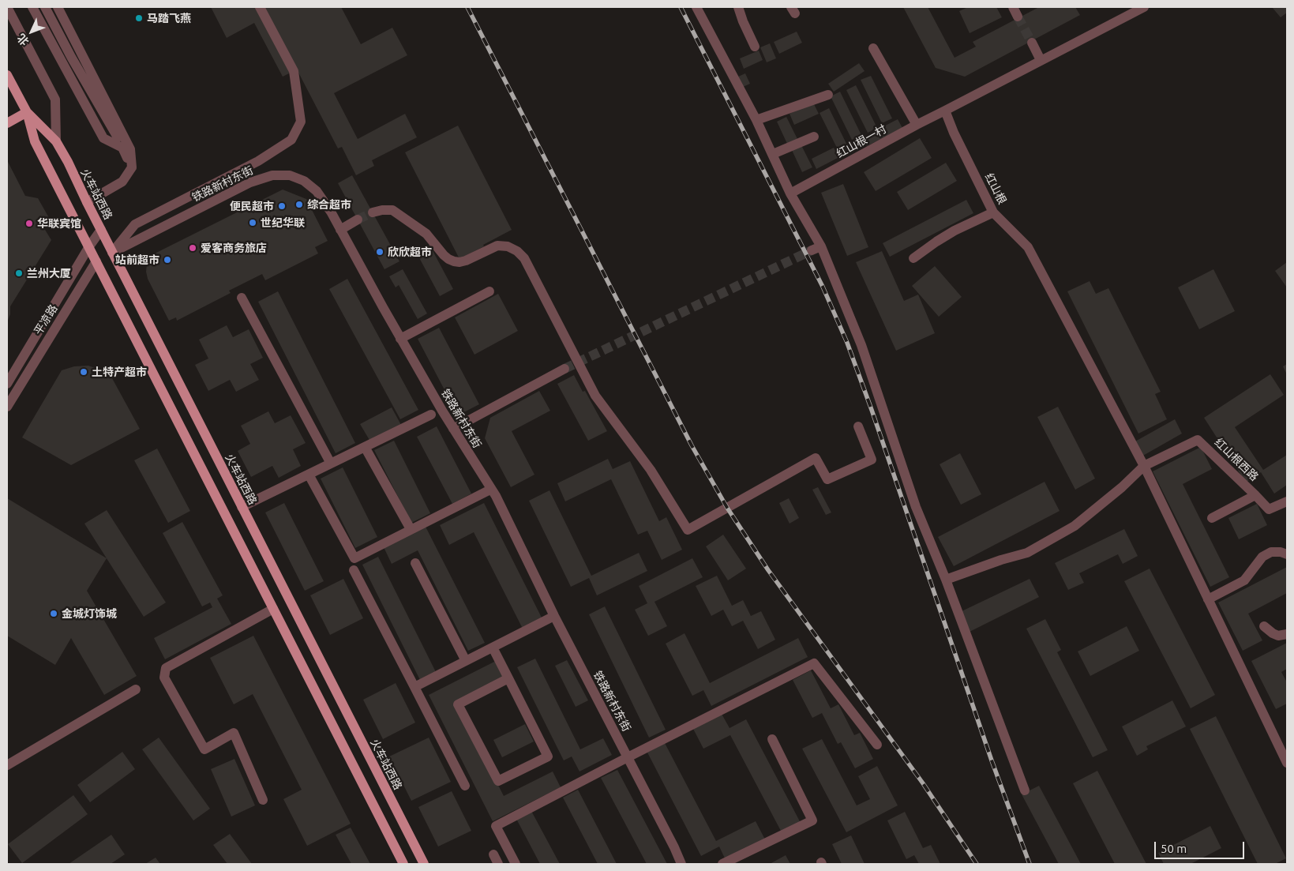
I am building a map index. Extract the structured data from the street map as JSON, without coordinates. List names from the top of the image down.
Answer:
{
  "streets": {
    "main road": ["火车站西路", "平凉路"],
    "street": [
      "红山根一村",
      "铁路新村东街",
      "红山根",
      "红山根西路"
    ]
  },
  "crossings": [
    ["红山根一村", "红山根"],
    ["铁路新村东街", "火车站西路"],
    ["铁路新村东街", "平凉路"],
    ["红山根", "红山根西路"],
    ["火车站西路", "平凉路"]
  ],
  "places": [
    "马踏飞燕",
    "综合超市",
    "便民超市",
    "世纪华联",
    "华联宾馆",
    "爱客商务旅店",
    "欣欣超市",
    "站前超市",
    "兰州大厦",
    "土特产超市",
    "金城灯饰城"
  ],
  "scale_bar": "50 m",
  "north": "bottom left"
}
